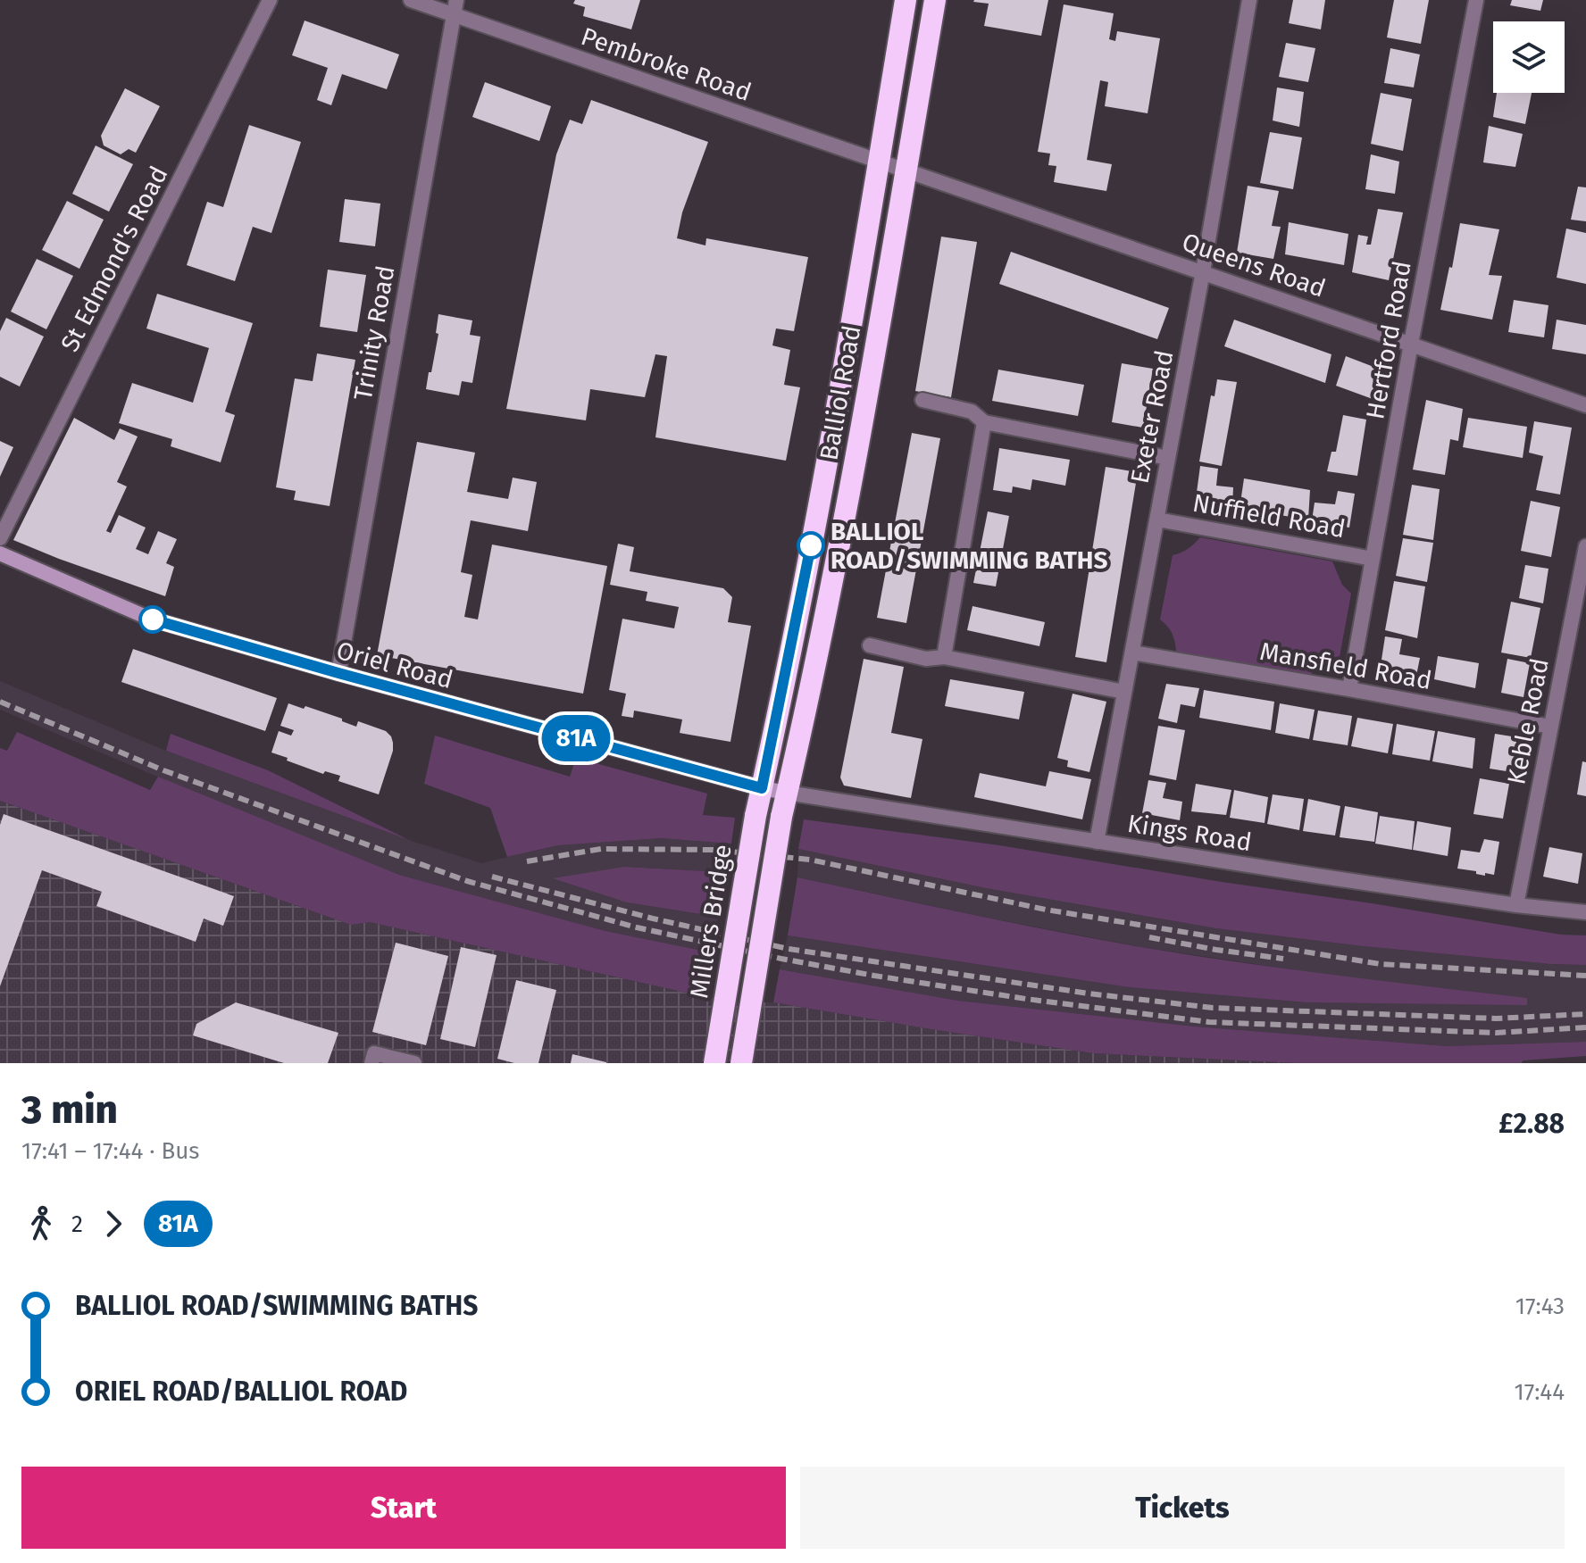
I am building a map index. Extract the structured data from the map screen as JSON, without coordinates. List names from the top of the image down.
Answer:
{
  "streets": {
    "highway": ["Balliol Road", "Millers Bridge"],
    "main road": ["Oriel Road"],
    "street": [
      "Pembroke Road",
      "St Edmond's Road",
      "Queens Road",
      "Trinity Road",
      "Hertford Road",
      "Exeter Road",
      "Nuffield Road",
      "Mansfield Road",
      "Keble Road",
      "Kings Road"
    ]
  },
  "crossings": [
    ["Pembroke Road", "Queens Road"],
    ["Pembroke Road", "Trinity Road"],
    ["Pembroke Road", "Balliol Road"],
    ["Queens Road", "Hertford Road"],
    ["Queens Road", "Balliol Road"],
    ["Queens Road", "Exeter Road"],
    ["Trinity Road", "Oriel Road"],
    ["Hertford Road", "Nuffield Road"],
    ["Hertford Road", "Mansfield Road"],
    ["Balliol Road", "Oriel Road"],
    ["Balliol Road", "Kings Road"],
    ["Balliol Road", "Millers Bridge"],
    ["Exeter Road", "Nuffield Road"],
    ["Exeter Road", "Mansfield Road"],
    ["Exeter Road", "Kings Road"],
    ["Oriel Road", "Kings Road"],
    ["Oriel Road", "Millers Bridge"],
    ["Mansfield Road", "Keble Road"],
    ["Keble Road", "Kings Road"],
    ["Kings Road", "Millers Bridge"]
  ],
  "places": ["BALLIOL ROAD/SWIMMING BATHS"],
  "lines": ["bus line 81A"],
  "page": {
    "on_map": "81A",
    "heading": ["3 min", "17:41 – 17:44 · Bus", "£2.88"],
    "legs": ["2", "81A"],
    "list": [
      {
        "name": "BALLIOL ROAD/SWIMMING BATHS",
        "value": "17:43"
      },
      {
        "name": "ORIEL ROAD/BALLIOL ROAD",
        "value": "17:44"
      }
    ],
    "buttons": ["Start", "Tickets"]
  }
}
